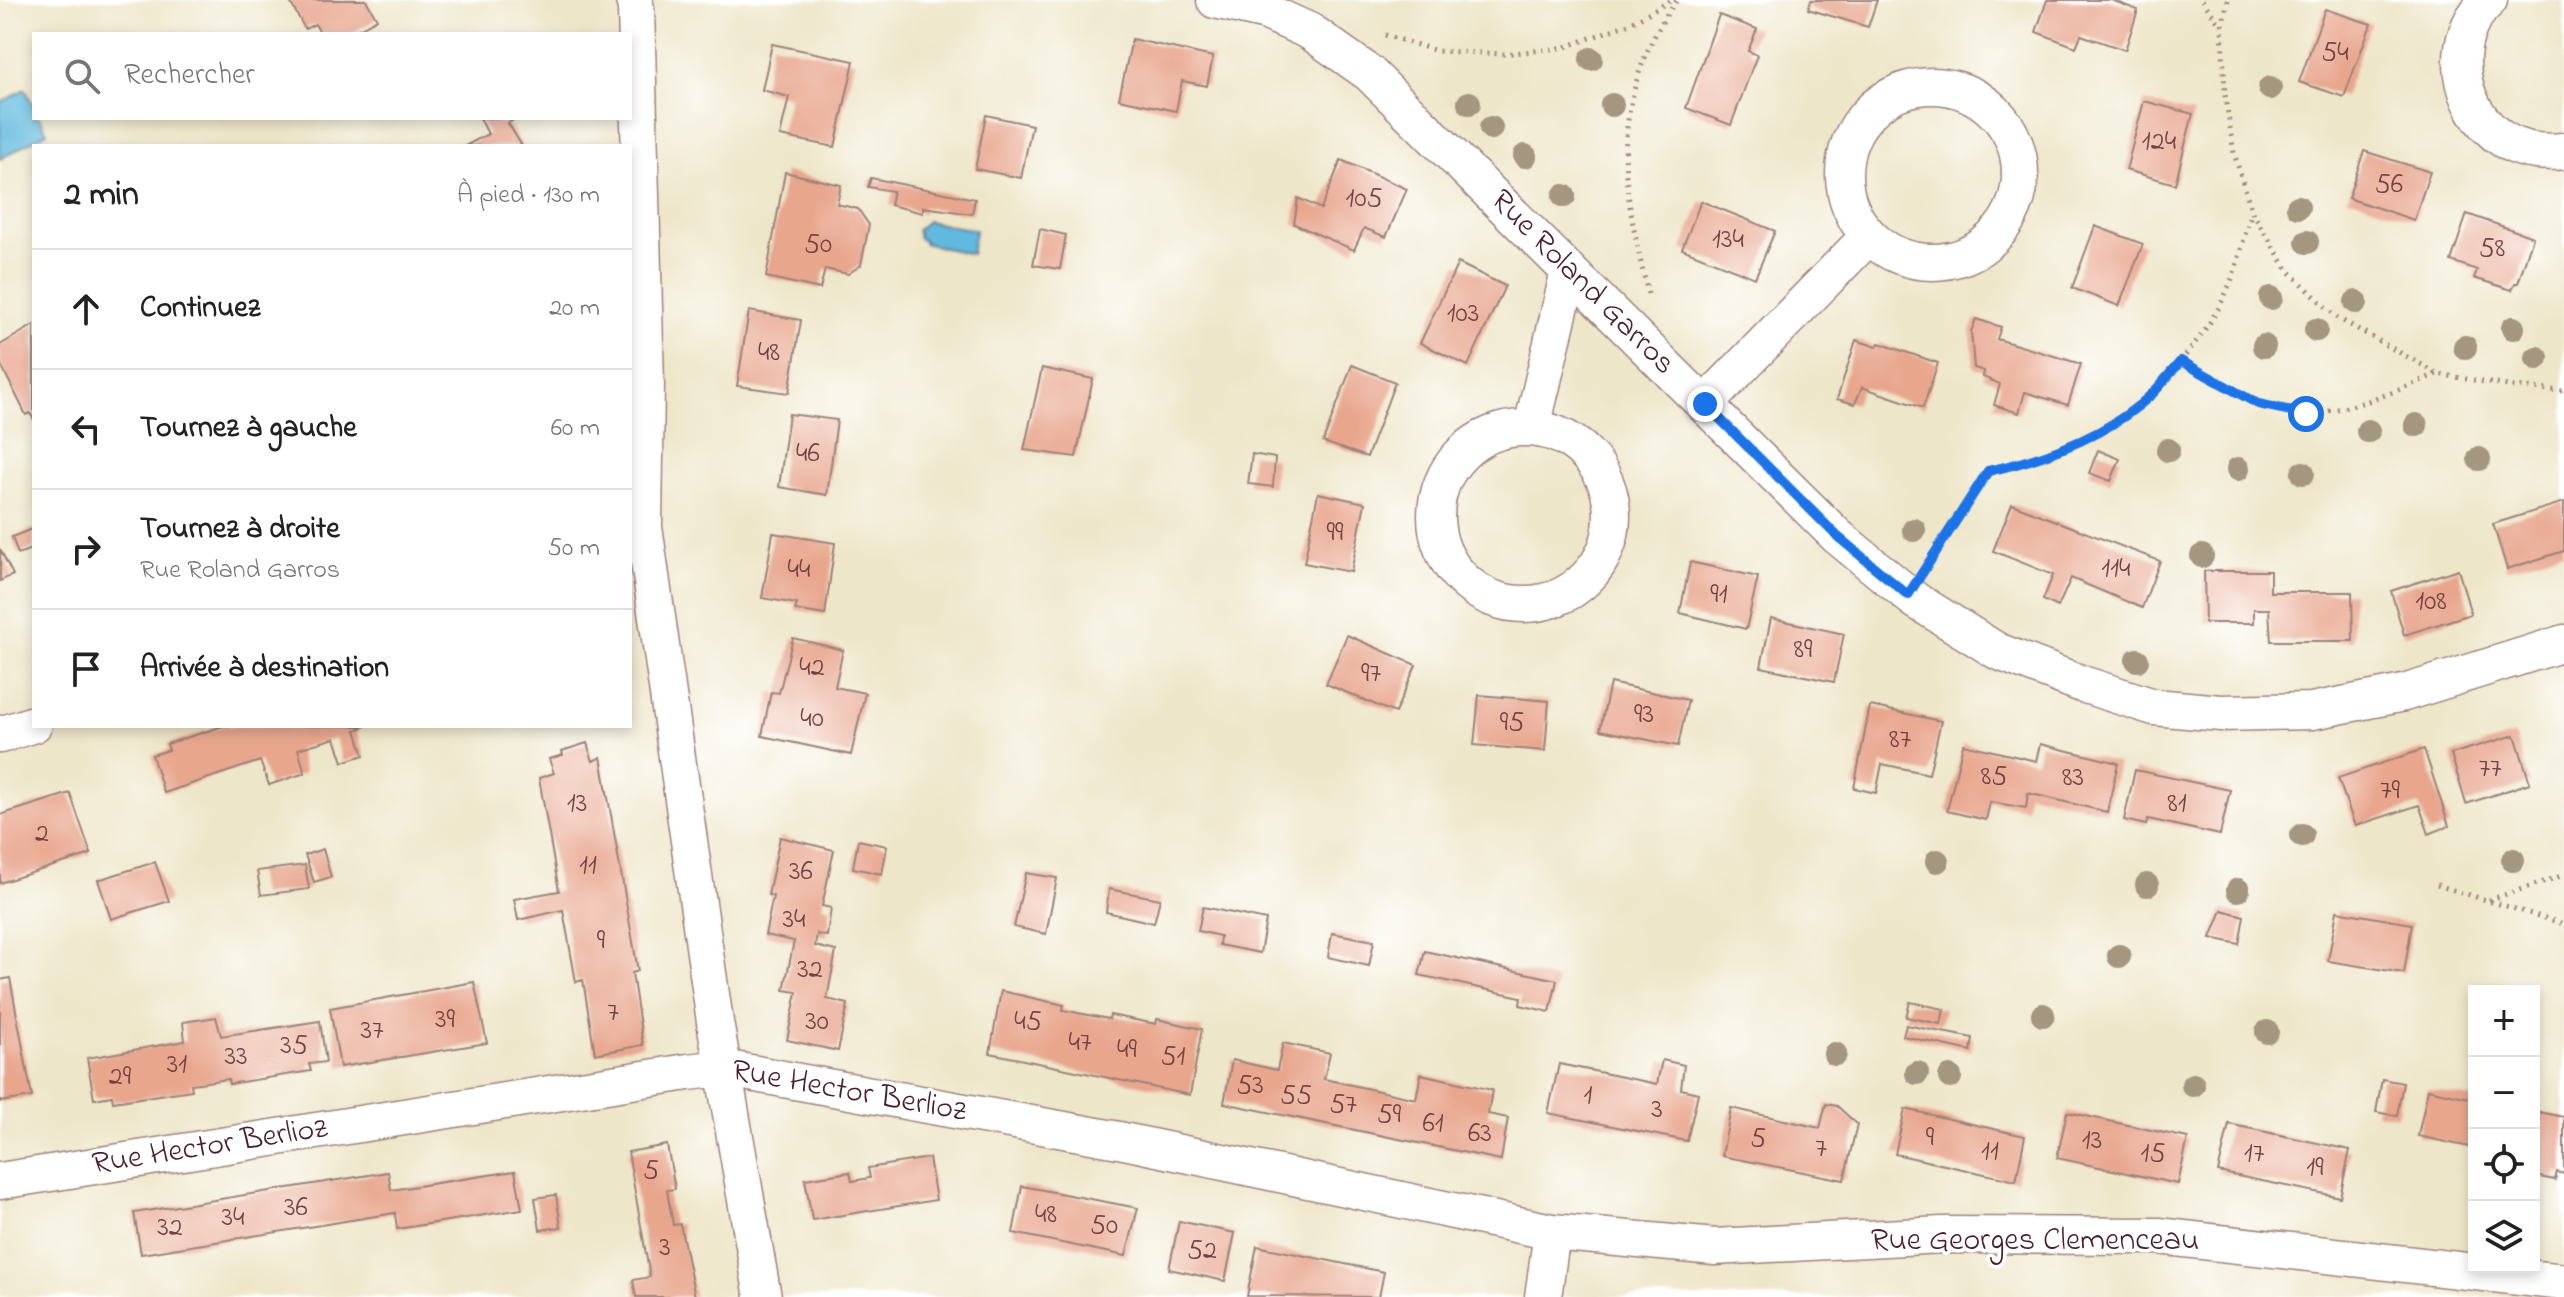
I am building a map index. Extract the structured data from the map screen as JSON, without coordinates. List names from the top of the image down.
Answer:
{
  "streets": {
    "street": ["Rue Roland Garros", "Rue Hector Berlioz", "Rue Georges Clemenceau"]
  },
  "crossings": [
    ["Rue Hector Berlioz", "Rue Georges Clemenceau"]
  ],
  "house_numbers": [
    "54",
    "124",
    "56",
    "105",
    "134",
    "50",
    "58",
    "103",
    "48",
    "46",
    "99",
    "114",
    "44",
    "91",
    "108",
    "89",
    "42",
    "97",
    "93",
    "40",
    "95",
    "87",
    "77",
    "85",
    "83",
    "79",
    "13",
    "81",
    "2",
    "11",
    "36",
    "34",
    "9",
    "32",
    "7",
    "39",
    "30",
    "45",
    "37",
    "47",
    "35",
    "49",
    "33",
    "51",
    "31",
    "29",
    "53",
    "55",
    "1",
    "57",
    "3",
    "59",
    "61",
    "63",
    "9",
    "5",
    "13",
    "7",
    "11",
    "15",
    "17",
    "19",
    "5",
    "36",
    "48",
    "34",
    "50",
    "32",
    "3",
    "52"
  ],
  "page": {
    "search": "Rechercher",
    "heading": ["2 min", "À pied · 130 m"],
    "list": [
      ["Continuez", "20 m"],
      ["Tournez à gauche", "60 m"],
      ["Tournez à droite", "Rue Roland Garros", "50 m"],
      "Arrivée à destination"
    ],
    "map_buttons": ["+", "−"]
  }
}
